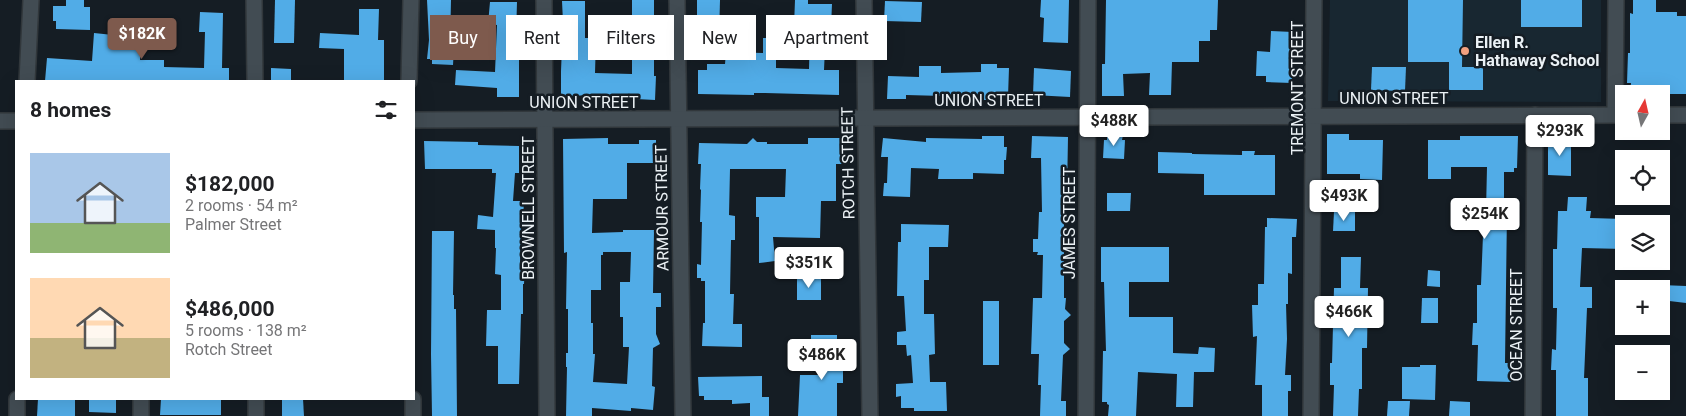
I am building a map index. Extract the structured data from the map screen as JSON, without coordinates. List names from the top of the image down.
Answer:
{
  "streets": {
    "street": [
      "TREMONT STREET",
      "UNION STREET",
      "ROTCH STREET",
      "BROWNELL STREET",
      "ARMOUR STREET",
      "JAMES STREET",
      "OCEAN STREET"
    ]
  },
  "crossings": [
    ["TREMONT STREET", "UNION STREET"],
    ["UNION STREET", "ROTCH STREET"],
    ["UNION STREET", "BROWNELL STREET"],
    ["UNION STREET", "ARMOUR STREET"],
    ["UNION STREET", "JAMES STREET"],
    ["UNION STREET", "OCEAN STREET"]
  ],
  "places": ["Ellen R. Hathaway School"],
  "north": "top",
  "page": {
    "chip": [
      "Buy",
      "Rent",
      "Filters",
      "New",
      "Apartment"
    ],
    "price": [
      "$182K",
      "$488K",
      "$293K",
      "$493K",
      "$254K",
      "$351K",
      "$466K",
      "$486K"
    ],
    "heading": "8 homes",
    "map_buttons": ["+", "−"],
    "list": [
      {
        "name": "$182,000",
        "note": "2 rooms · 54 m² · Palmer Street"
      },
      {
        "name": "$486,000",
        "note": "5 rooms · 138 m² · Rotch Street"
      }
    ]
  }
}
